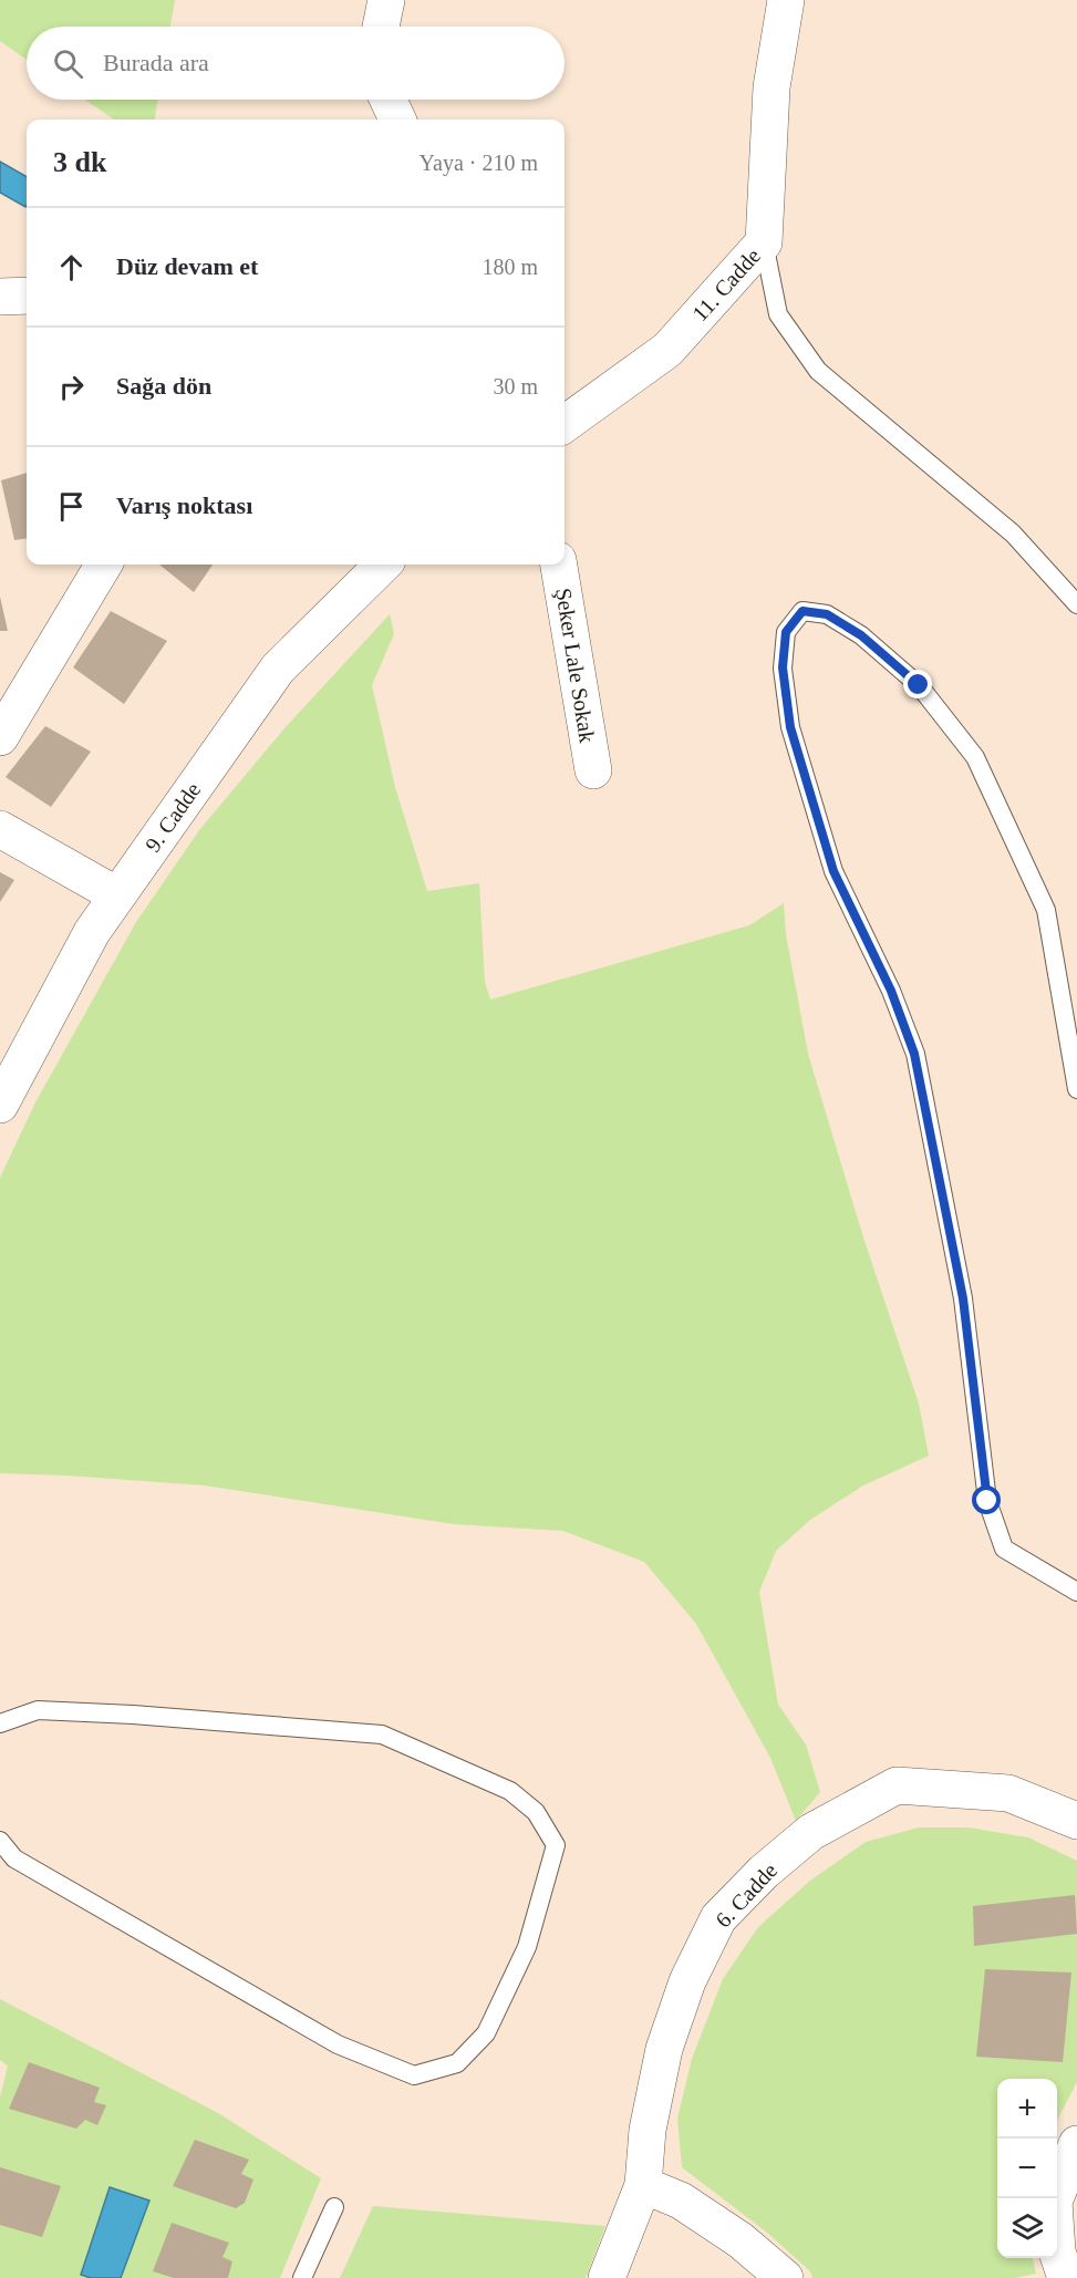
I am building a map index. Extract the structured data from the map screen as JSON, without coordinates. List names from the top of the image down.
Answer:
{
  "streets": {
    "street": [
      "11. Cadde",
      "Şeker Lale Sokak",
      "9. Cadde",
      "6. Cadde"
    ]
  },
  "page": {
    "search": "Burada ara",
    "heading": ["3 dk", "Yaya · 210 m"],
    "list": [
      ["Düz devam et", "180 m"],
      ["Sağa dön", "30 m"],
      "Varış noktası"
    ],
    "map_buttons": ["+", "−"]
  }
}
